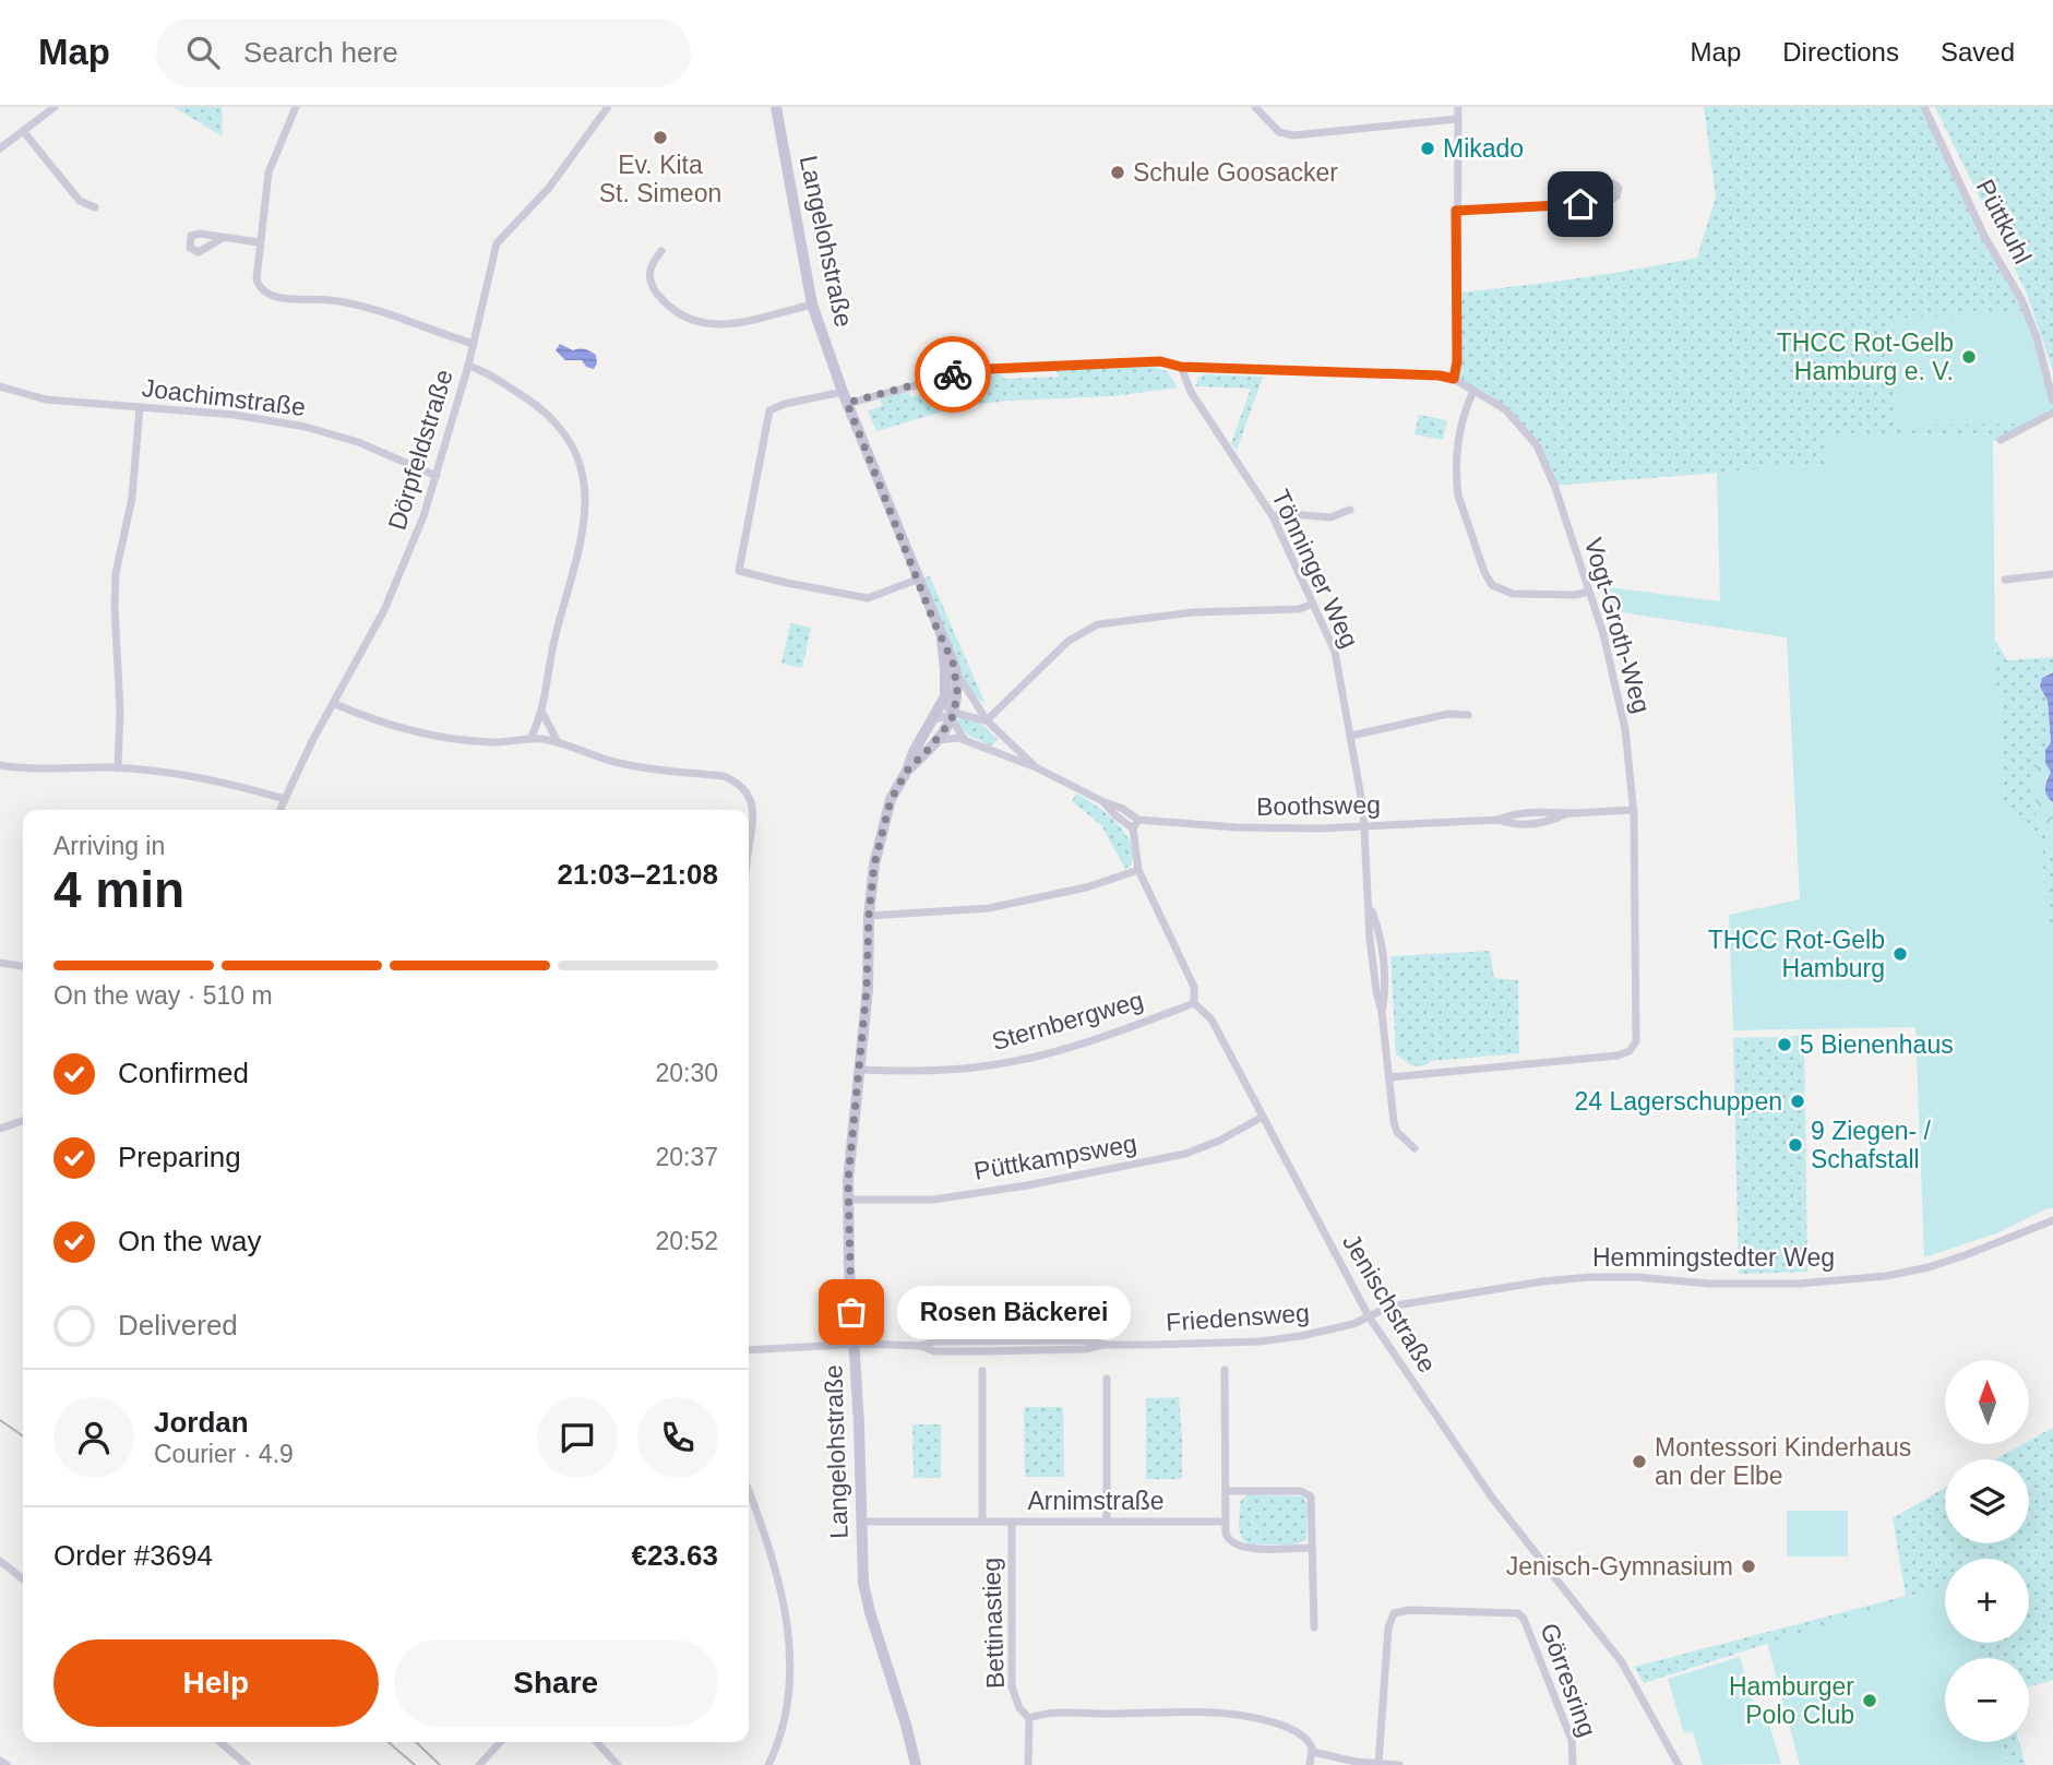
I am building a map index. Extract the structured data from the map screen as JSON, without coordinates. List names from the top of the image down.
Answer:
{
  "streets": {
    "street": [
      "Püttkuhl",
      "Langelohstraße",
      "Joachimstraße",
      "Dörpfeldstraße",
      "Tönninger Weg",
      "Vogt-Groth-Weg",
      "Boothsweg",
      "Sternbergweg",
      "Püttkampsweg",
      "Hemmingstedter Weg",
      "Jenischstraße",
      "Friedensweg",
      "Arnimstraße",
      "Bettinastieg",
      "Görresring"
    ]
  },
  "crossings": [
    ["Langelohstraße", "Sternbergweg"],
    ["Langelohstraße", "Püttkampsweg"],
    ["Langelohstraße", "Friedensweg"],
    ["Langelohstraße", "Arnimstraße"],
    ["Joachimstraße", "Dörpfeldstraße"],
    ["Tönninger Weg", "Vogt-Groth-Weg"],
    ["Tönninger Weg", "Boothsweg"],
    ["Vogt-Groth-Weg", "Boothsweg"],
    ["Sternbergweg", "Jenischstraße"],
    ["Püttkampsweg", "Jenischstraße"],
    ["Hemmingstedter Weg", "Jenischstraße"],
    ["Hemmingstedter Weg", "Friedensweg"],
    ["Jenischstraße", "Friedensweg"],
    ["Arnimstraße", "Bettinastieg"]
  ],
  "places": [
    "Ev. Kita St. Simeon",
    "Mikado",
    "Schule Goosacker",
    "THCC Rot-Gelb Hamburg e. V.",
    "THCC Rot-Gelb Hamburg",
    "5 Bienenhaus",
    "24 Lagerschuppen",
    "9 Ziegen- / Schafstall",
    "Rosen Bäckerei",
    "Montessori Kinderhaus an der Elbe",
    "Jenisch-Gymnasium",
    "Hamburger Polo Club"
  ],
  "north": "top",
  "page": {
    "header": "Map",
    "search": "Search here",
    "nav": ["Map", "Directions", "Saved"],
    "heading": ["4 min", "Arriving in", "21:03–21:08"],
    "panel": [
      "Jordan",
      "Courier · 4.9",
      "Order #3694",
      "€23.63"
    ],
    "bar": "On the way · 510 m",
    "list": [
      ["Confirmed", "20:30"],
      ["Preparing", "20:37"],
      ["On the way", "20:52"],
      "Delivered"
    ],
    "bubble": "Rosen Bäckerei",
    "map_buttons": ["+", "−"],
    "buttons": ["Help", "Share"]
  }
}
